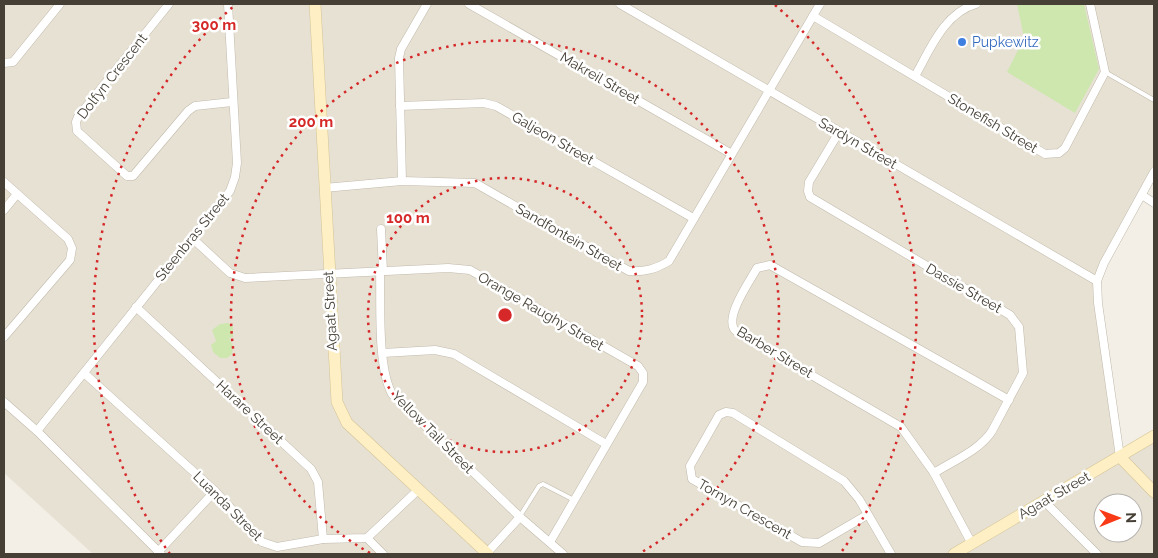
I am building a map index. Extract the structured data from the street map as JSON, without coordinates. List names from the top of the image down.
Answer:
{
  "streets": {
    "street": [
      "Dolfyn Crescent",
      "Makreil Street",
      "Stonefish Street",
      "Galjeon Street",
      "Sardyn Street",
      "Steenbras Street",
      "Sandfontein Street",
      "Dassie Street",
      "Agaat Street",
      "Orange Raughy Street",
      "Barber Street",
      "Harare Street",
      "Yellow Tail Street",
      "Luanda Street",
      "Tornyn Crescent"
    ]
  },
  "crossings": [
    ["Dolfyn Crescent", "Steenbras Street"],
    ["Makreil Street", "Sandfontein Street"],
    ["Stonefish Street", "Sandfontein Street"],
    ["Galjeon Street", "Sandfontein Street"],
    ["Sardyn Street", "Sandfontein Street"],
    ["Sardyn Street", "Dassie Street"],
    ["Steenbras Street", "Orange Raughy Street"],
    ["Steenbras Street", "Harare Street"],
    ["Steenbras Street", "Luanda Street"],
    ["Sandfontein Street", "Agaat Street"],
    ["Dassie Street", "Barber Street"],
    ["Agaat Street", "Orange Raughy Street"],
    ["Agaat Street", "Barber Street"],
    ["Orange Raughy Street", "Yellow Tail Street"],
    ["Harare Street", "Luanda Street"]
  ],
  "places": ["Pupkewitz"],
  "north": "right",
  "rings": ["300 m", "200 m", "100 m"]
}
